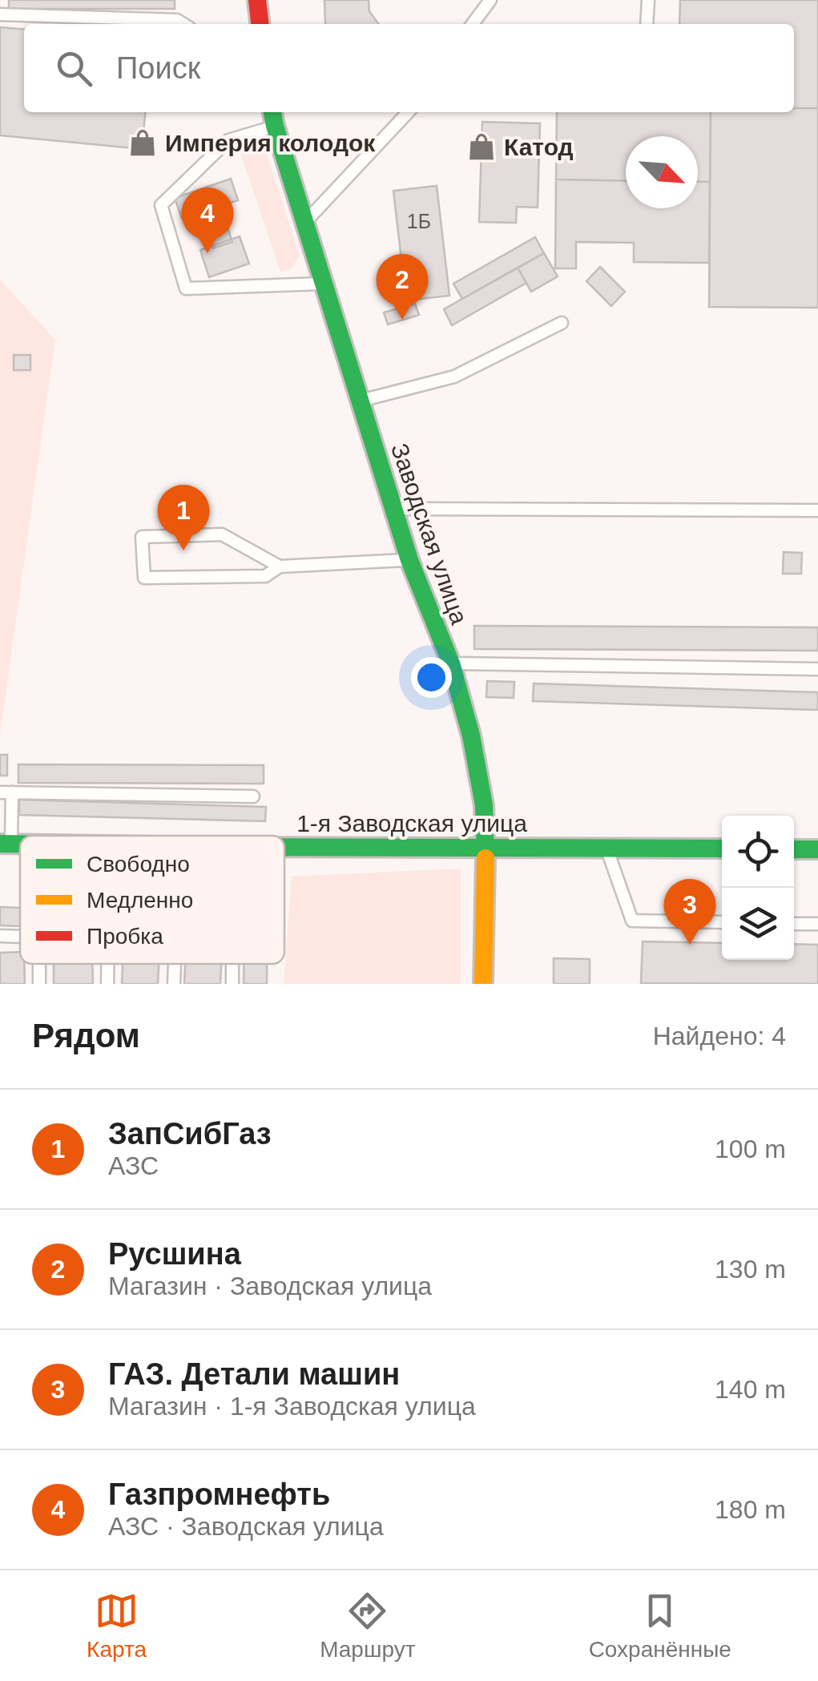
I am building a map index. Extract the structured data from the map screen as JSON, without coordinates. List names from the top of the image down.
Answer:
{
  "streets": {
    "main road": ["Заводская улица", "1-я Заводская улица"]
  },
  "crossings": [
    ["Заводская улица", "1-я Заводская улица"]
  ],
  "places": {
    "shop": ["Империя колодок", "Катод"]
  },
  "house_numbers": ["1Б"],
  "legend": ["Свободно", "Медленно", "Пробка"],
  "north": "bottom right",
  "page": {
    "search": "Поиск",
    "pins": [
      "4",
      "2",
      "1",
      "3"
    ],
    "heading": ["Рядом", "Найдено: 4"],
    "list": [
      {
        "mark": "1",
        "name": "ЗапСибГаз",
        "note": "АЗС",
        "value": "100 m"
      },
      {
        "mark": "2",
        "name": "Русшина",
        "note": "Магазин · Заводская улица",
        "value": "130 m"
      },
      {
        "mark": "3",
        "name": "ГАЗ. Детали машин",
        "note": "Магазин · 1-я Заводская улица",
        "value": "140 m"
      },
      {
        "mark": "4",
        "name": "Газпромнефть",
        "note": "АЗС · Заводская улица",
        "value": "180 m"
      }
    ],
    "nav": ["Карта", "Маршрут", "Сохранённые"]
  }
}
